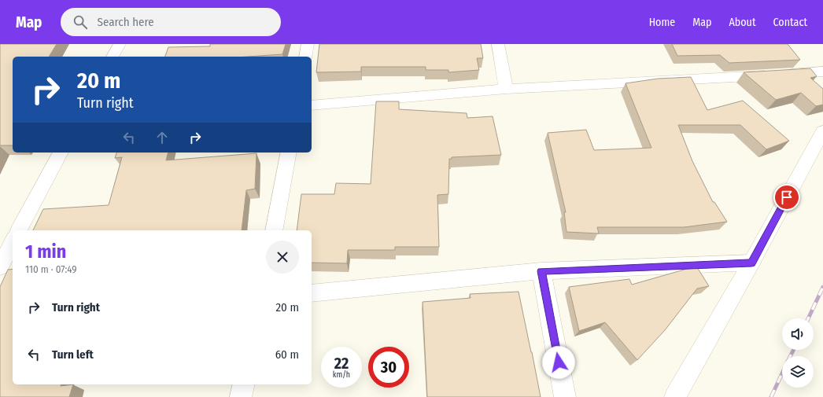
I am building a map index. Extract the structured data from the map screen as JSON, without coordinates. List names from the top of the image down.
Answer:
{
  "page": {
    "header": "Map",
    "search": "Search here",
    "nav": [
      "Home",
      "Map",
      "About",
      "Contact"
    ],
    "turn": ["20 m", "Turn right"],
    "heading": ["1 min", "110 m · 07:49"],
    "list": [
      {
        "name": "Turn right",
        "value": "20 m"
      },
      {
        "name": "Turn left",
        "value": "60 m"
      }
    ],
    "speed": "22 km/h",
    "limit": "30"
  }
}
